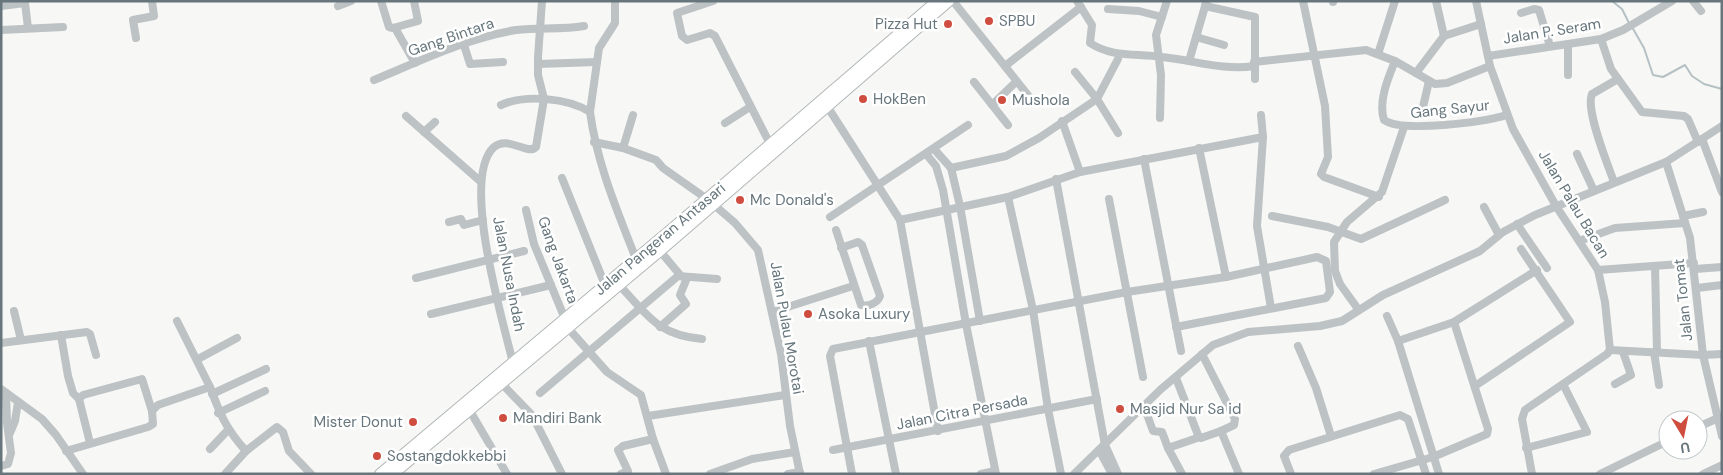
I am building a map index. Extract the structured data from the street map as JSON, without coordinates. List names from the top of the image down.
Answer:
{
  "streets": {
    "main road": ["Jalan Pangeran Antasari"],
    "street": [
      "Jalan P. Seram",
      "Gang Bintara",
      "Gang Sayur",
      "Jalan Palau Bacan",
      "Gang Jakarta",
      "Jalan Nusa Indah",
      "Jalan Tomat",
      "Jalan Pulau Morotai",
      "Jalan Citra Persada"
    ]
  },
  "crossings": [
    ["Jalan P. Seram", "Jalan Palau Bacan"],
    ["Gang Bintara", "Jalan Nusa Indah"],
    ["Gang Sayur", "Jalan Palau Bacan"],
    ["Jalan Pangeran Antasari", "Gang Jakarta"],
    ["Jalan Pangeran Antasari", "Jalan Nusa Indah"],
    ["Jalan Pangeran Antasari", "Jalan Pulau Morotai"]
  ],
  "places": [
    "SPBU",
    "Pizza Hut",
    "HokBen",
    "Mushola",
    "Mc Donald's",
    "Asoka Luxury",
    "Masjid Nur Sa id",
    "Mandiri Bank",
    "Mister Donut",
    "Sostangdokkebbi"
  ],
  "north": "bottom"
}
